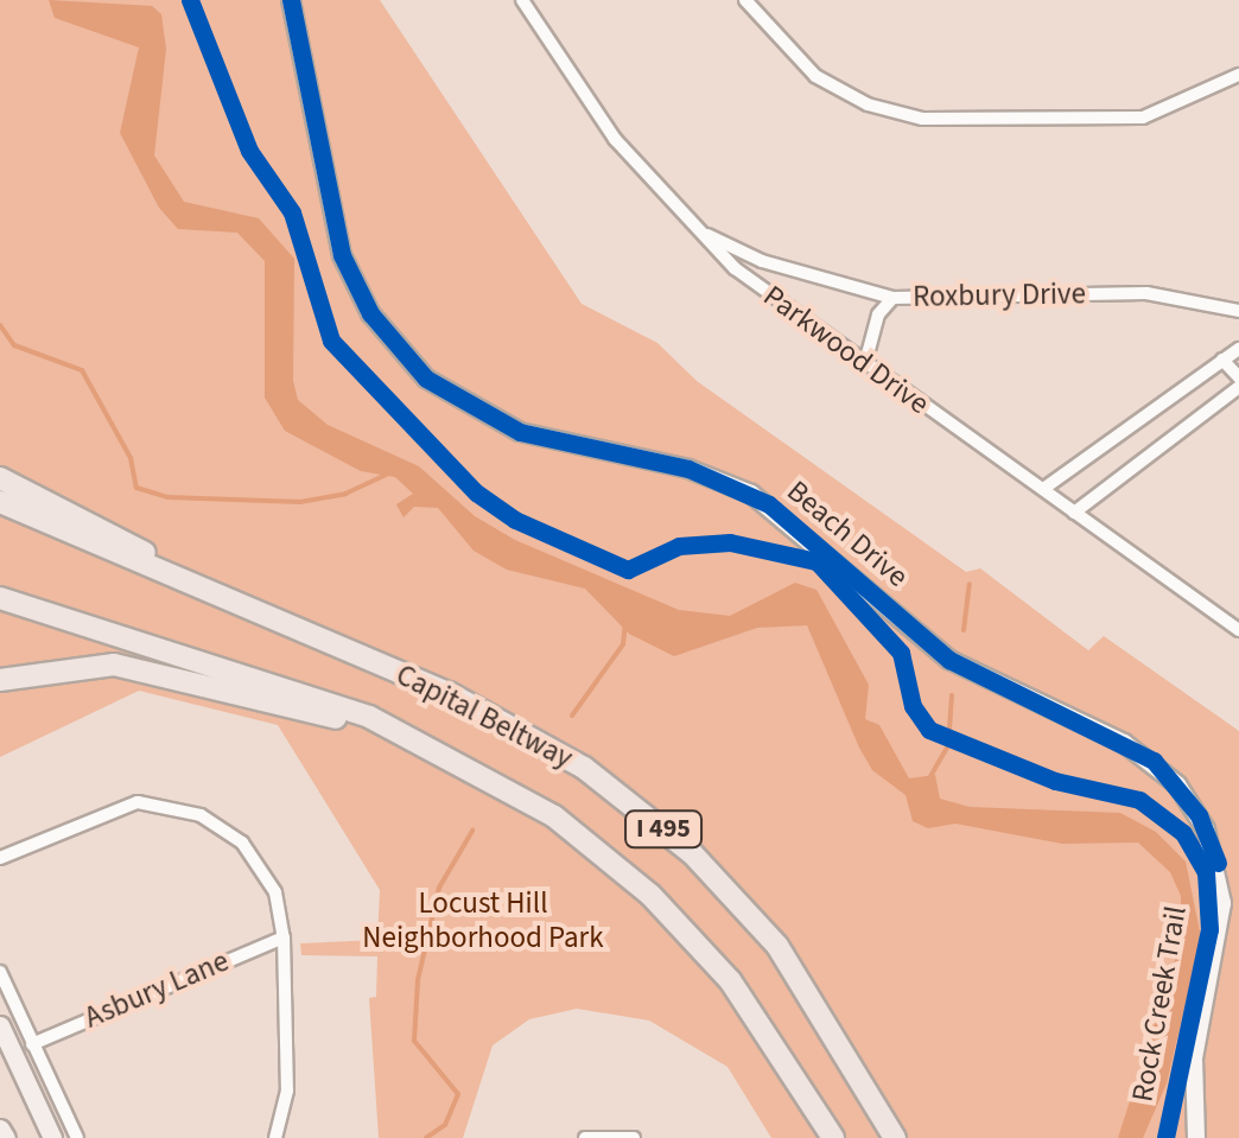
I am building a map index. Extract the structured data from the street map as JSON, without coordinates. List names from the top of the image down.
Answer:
{
  "streets": {
    "highway": ["Capital Beltway", "I 495"],
    "street": [
      "Roxbury Drive",
      "Parkwood Drive",
      "Beach Drive",
      "Asbury Lane"
    ],
    "cycle path": ["Rock Creek Trail"]
  },
  "crossings": [
    ["Roxbury Drive", "Parkwood Drive"]
  ],
  "parks": ["Locust Hill Neighborhood Park"]
}
